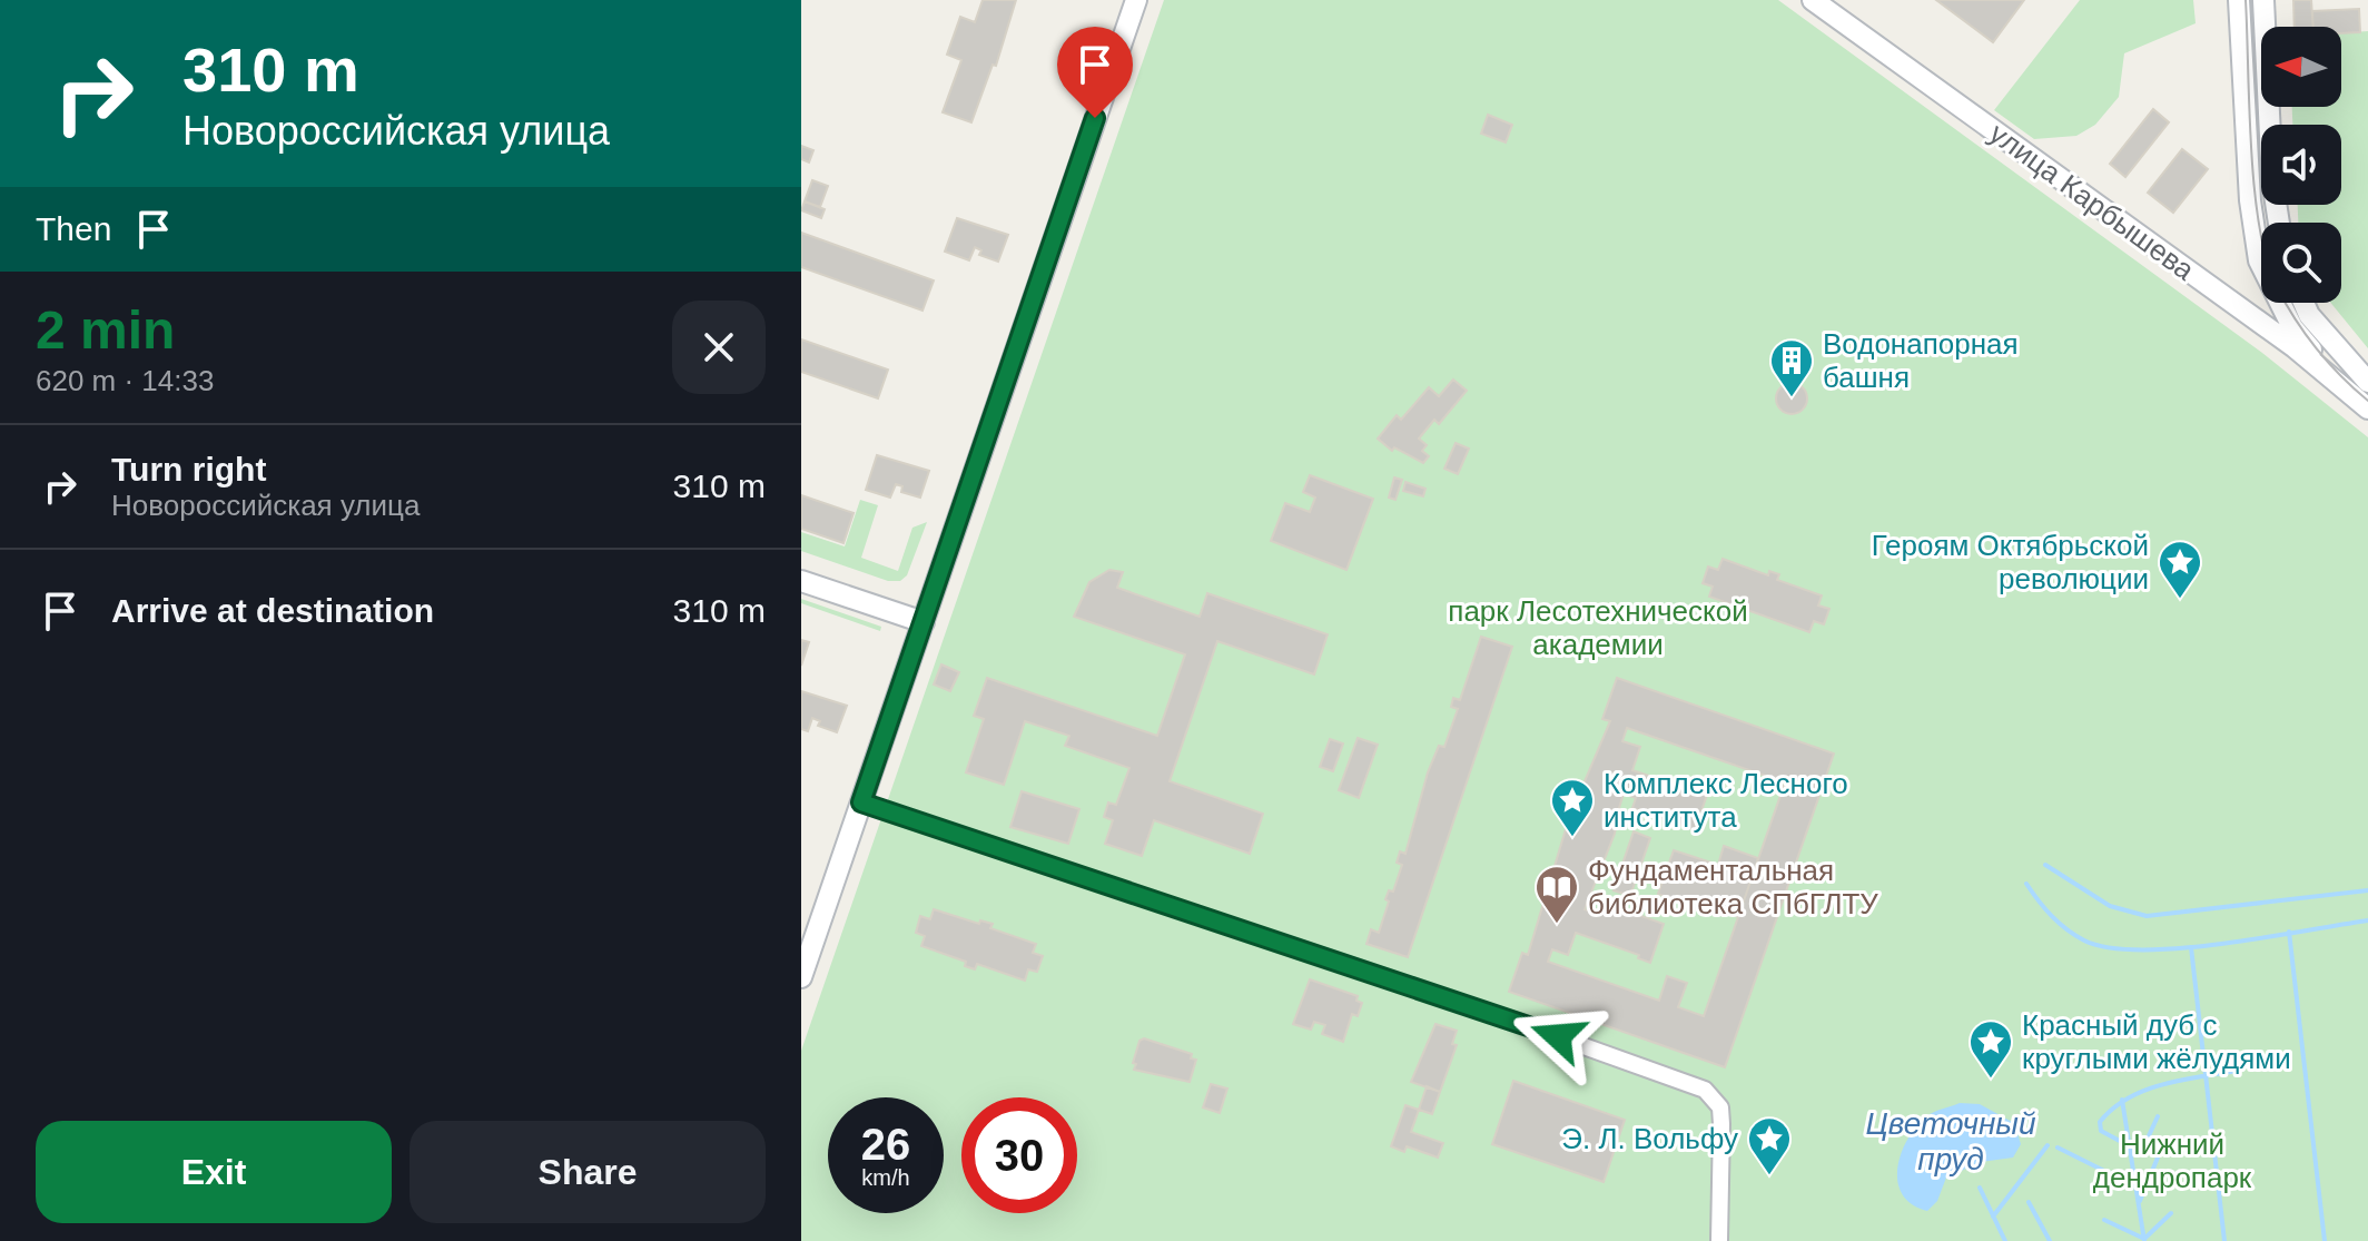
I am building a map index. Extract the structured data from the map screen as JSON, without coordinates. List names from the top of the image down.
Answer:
{
  "streets": {
    "main road": ["улица Карбышева"]
  },
  "water": ["Цветочный пруд"],
  "parks": ["парк Лесотехнической академии", "Нижний дендропарк"],
  "places": {
    "building": ["Водонапорная башня"],
    "place": [
      "Героям Октябрьской революции",
      "Комплекс Лесного института",
      "Красный дуб с круглыми жёлудями",
      "Э. Л. Вольфу"
    ],
    "library": ["Фундаментальная библиотека СПбГЛТУ"]
  },
  "north": "left",
  "page": {
    "turn": ["310 m", "Новороссийская улица"],
    "then": "Then",
    "heading": ["2 min", "620 m · 14:33"],
    "list": [
      {
        "name": "Turn right",
        "note": "Новороссийская улица",
        "value": "310 m"
      },
      {
        "name": "Arrive at destination",
        "value": "310 m"
      }
    ],
    "speed": "26 km/h",
    "limit": "30",
    "buttons": ["Exit", "Share"]
  }
}
